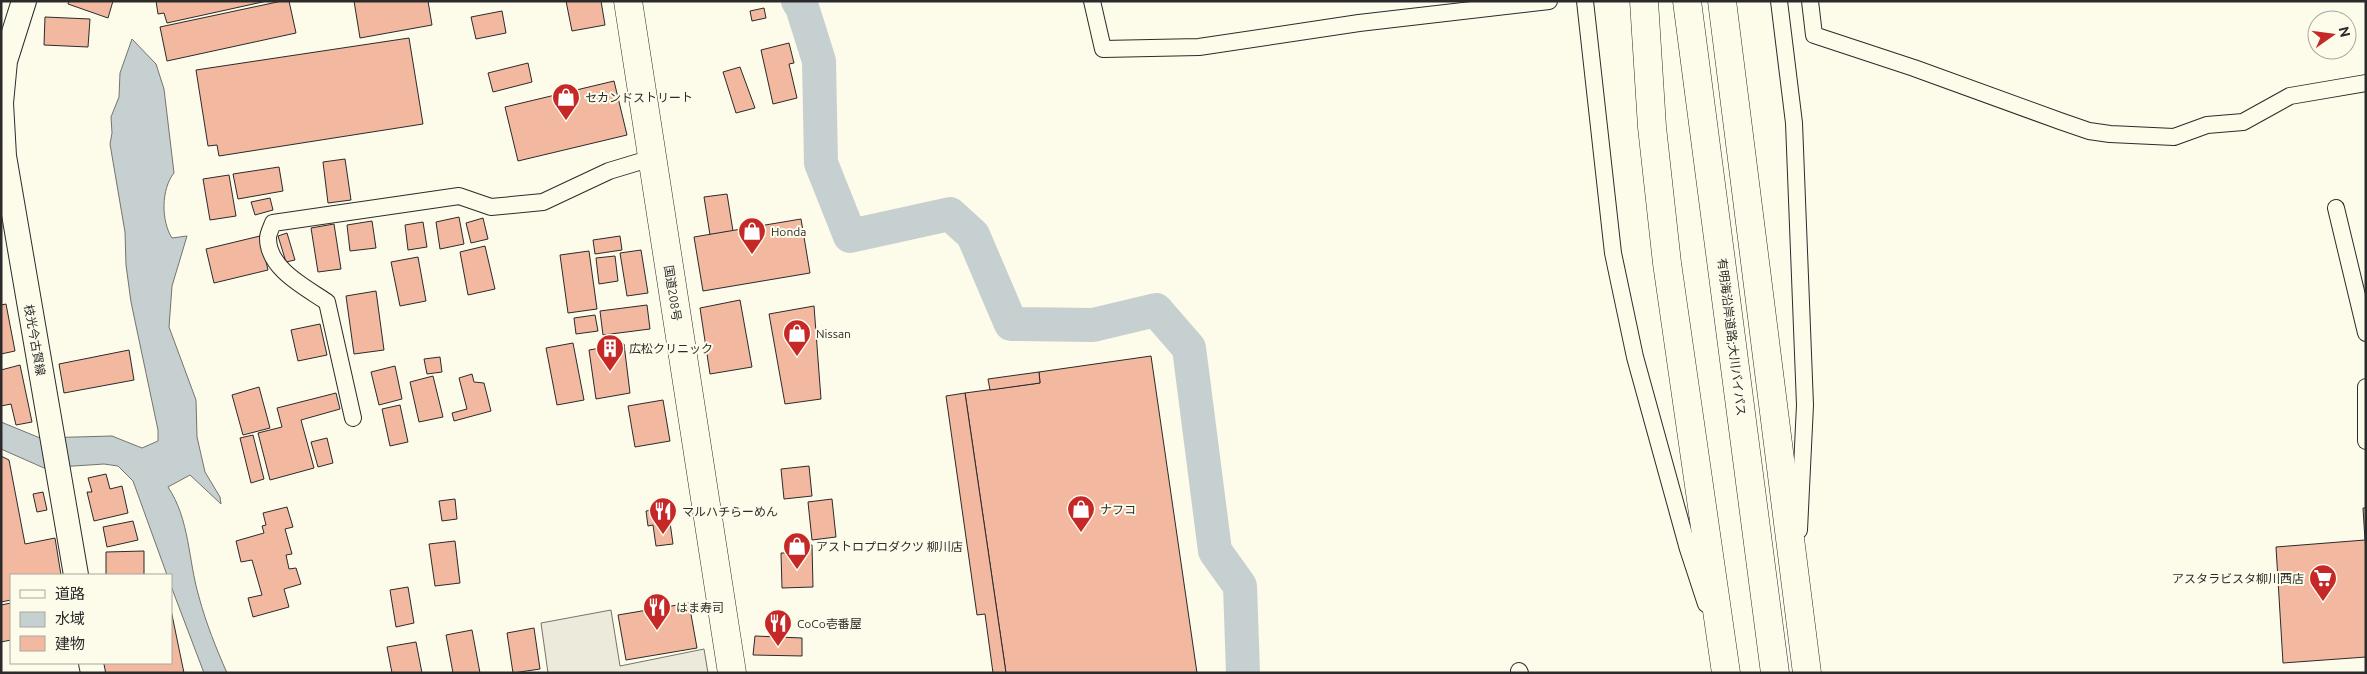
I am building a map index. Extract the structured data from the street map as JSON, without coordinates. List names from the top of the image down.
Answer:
{
  "streets": {
    "highway": ["国道208号", "有明海沿岸道路;大川バイパス"],
    "main road": ["枝光今古賀線"]
  },
  "places": {
    "shop": [
      "セカンドストリート",
      "Honda",
      "Nissan",
      "ナフコ",
      "アストロプロダクツ 柳川店"
    ],
    "building": ["広松クリニック"],
    "restaurant": ["マルハチらーめん", "はま寿司", "CoCo壱番屋"],
    "supermarket": ["アスタラビスタ柳川西店"]
  },
  "legend": ["道路", "水域", "建物"],
  "north": "right"
}
